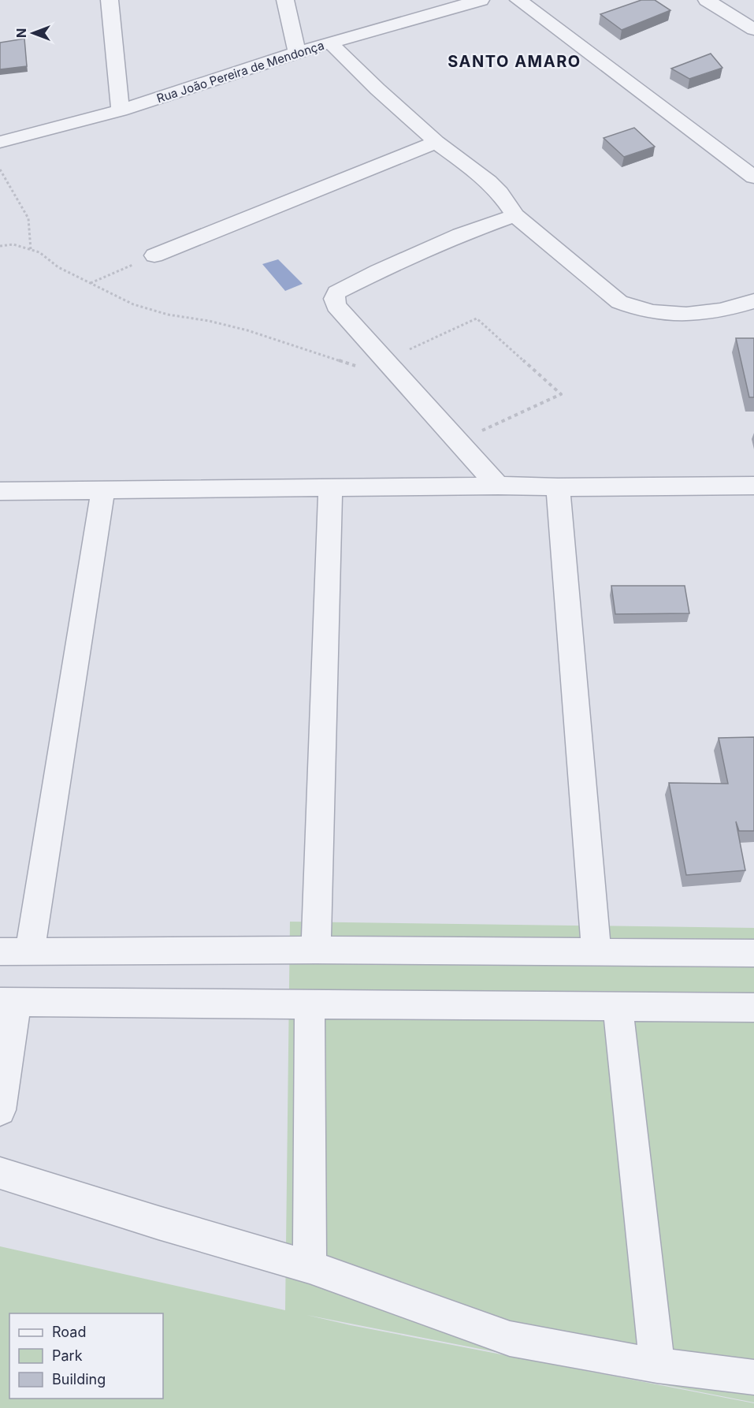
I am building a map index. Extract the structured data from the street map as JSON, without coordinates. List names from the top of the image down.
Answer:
{
  "streets": {
    "street": ["Rua João Pereira de Mendonça"]
  },
  "districts": ["SANTO AMARO"],
  "legend": ["Road", "Park", "Building"],
  "north": "left"
}
